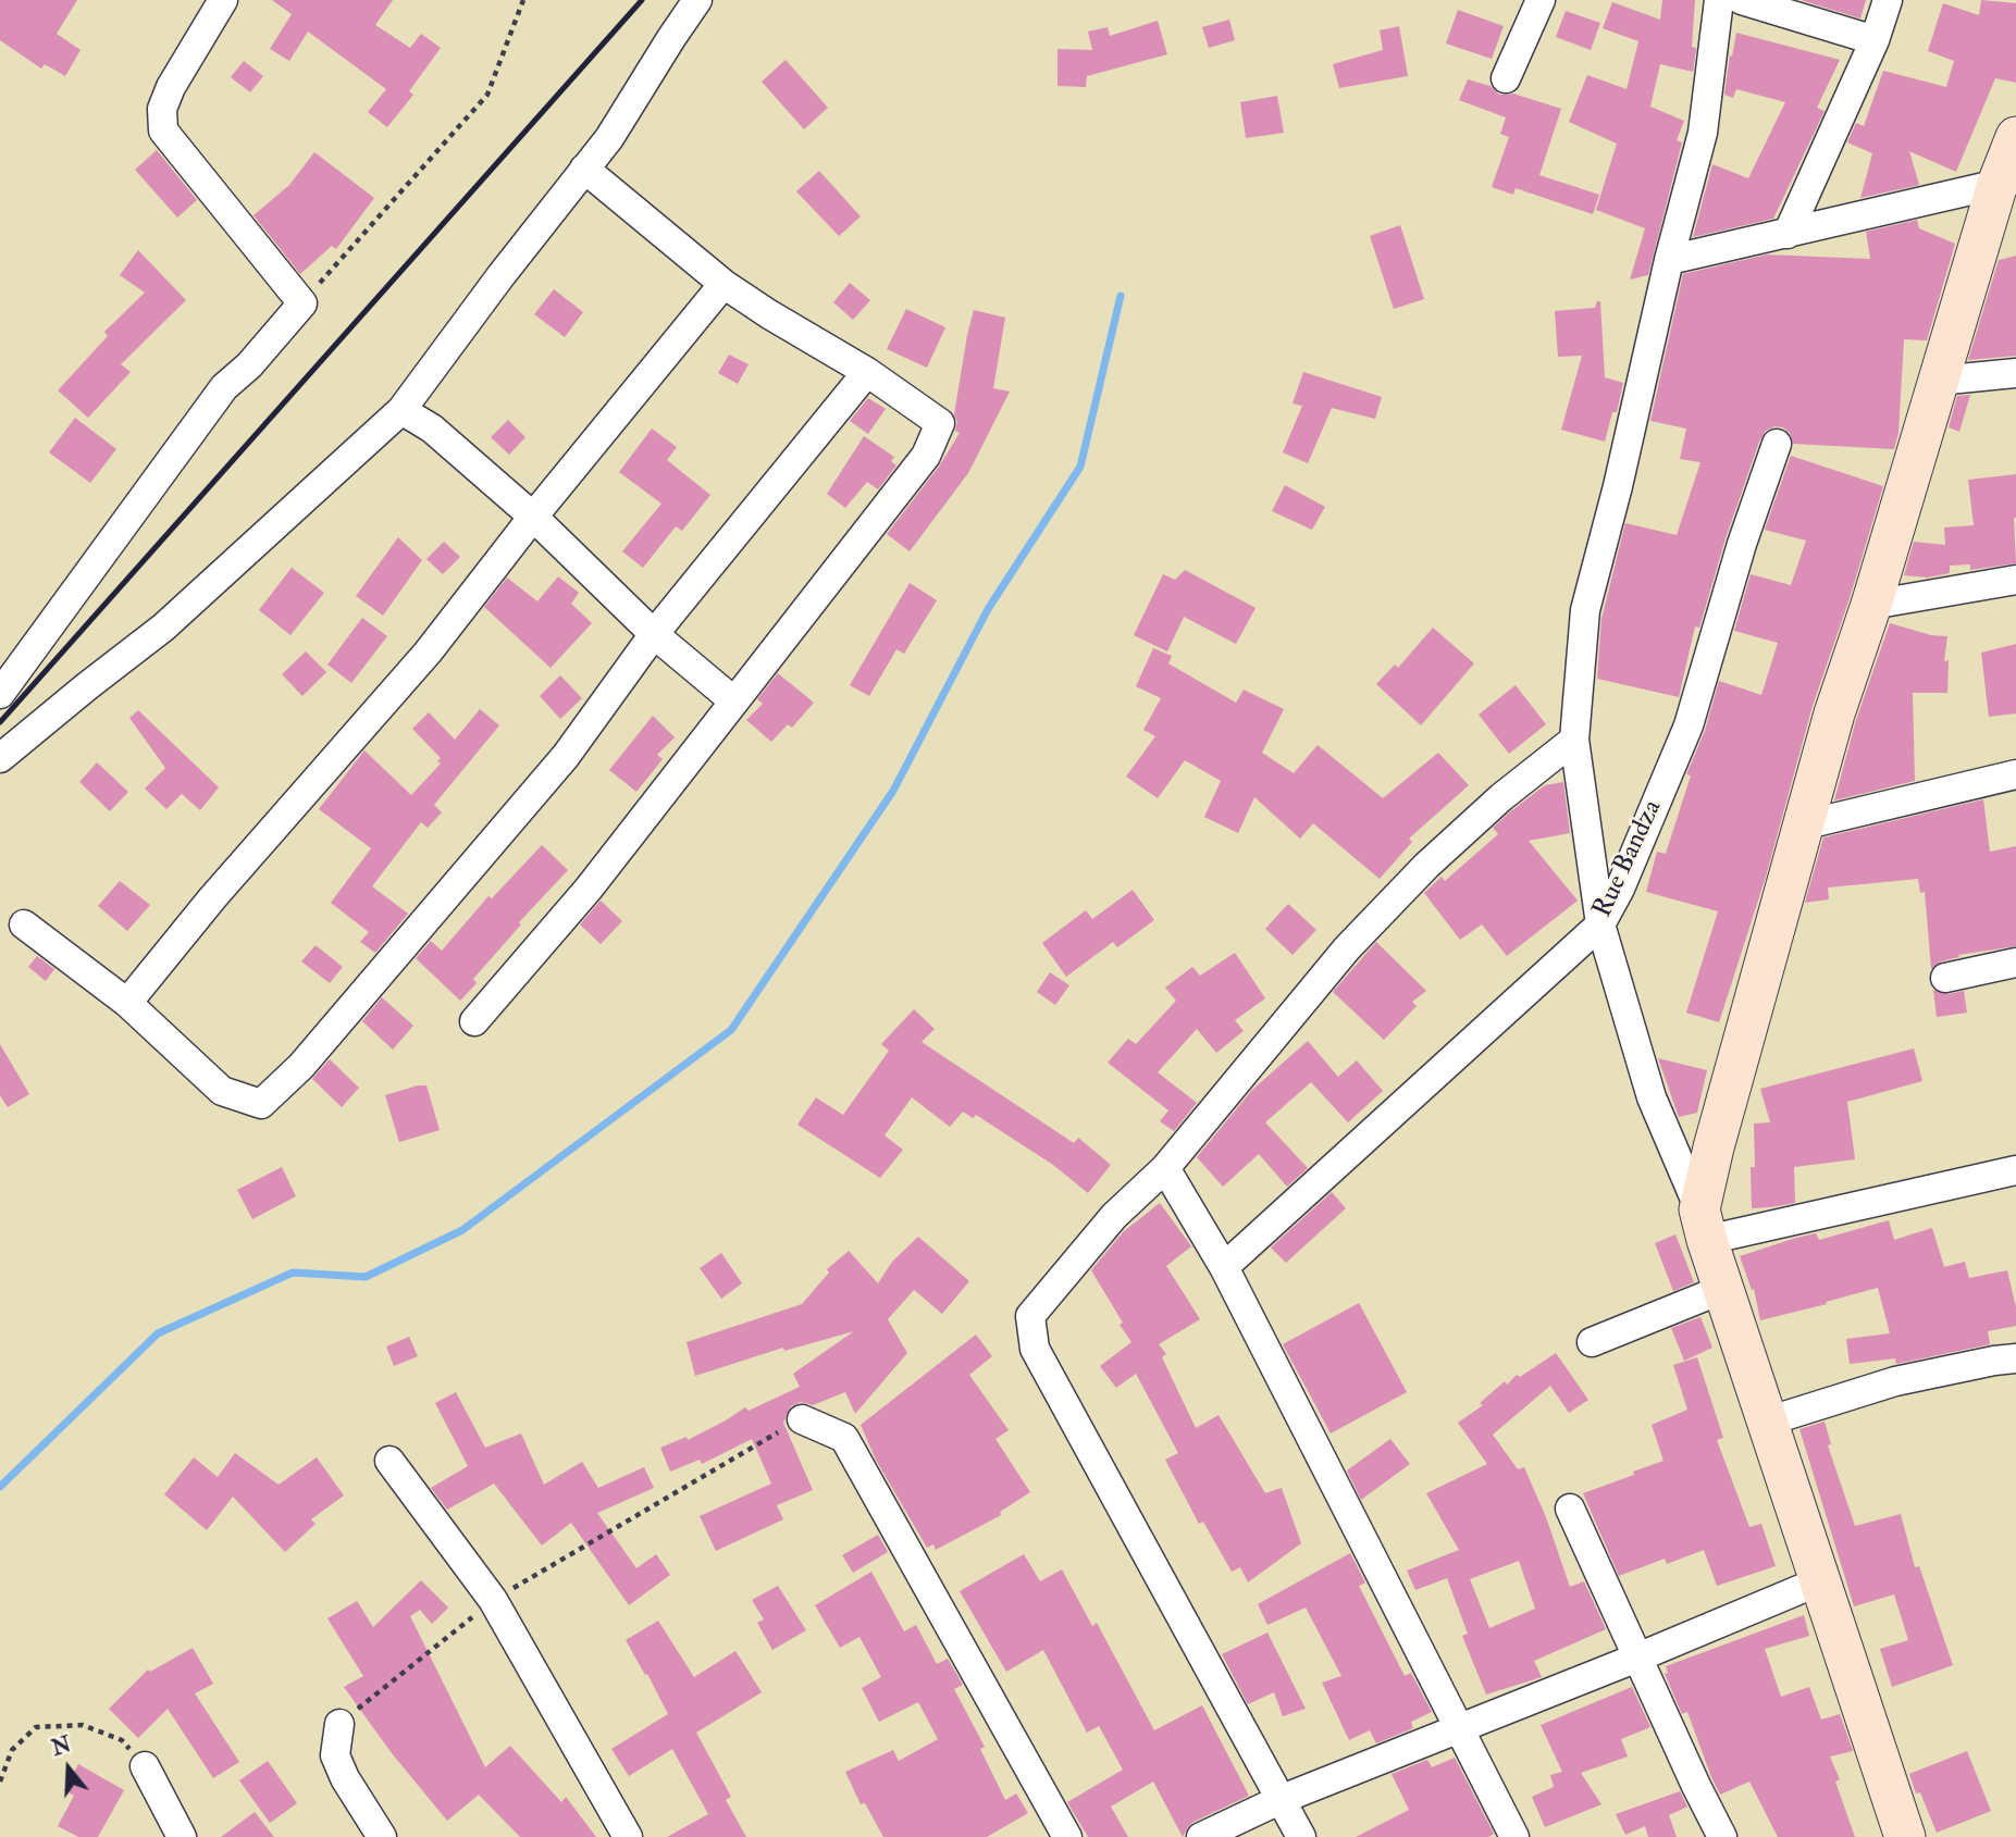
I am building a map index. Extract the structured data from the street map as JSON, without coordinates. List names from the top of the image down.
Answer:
{
  "streets": {
    "street": ["Rue Bandza"]
  },
  "north": "top"
}
